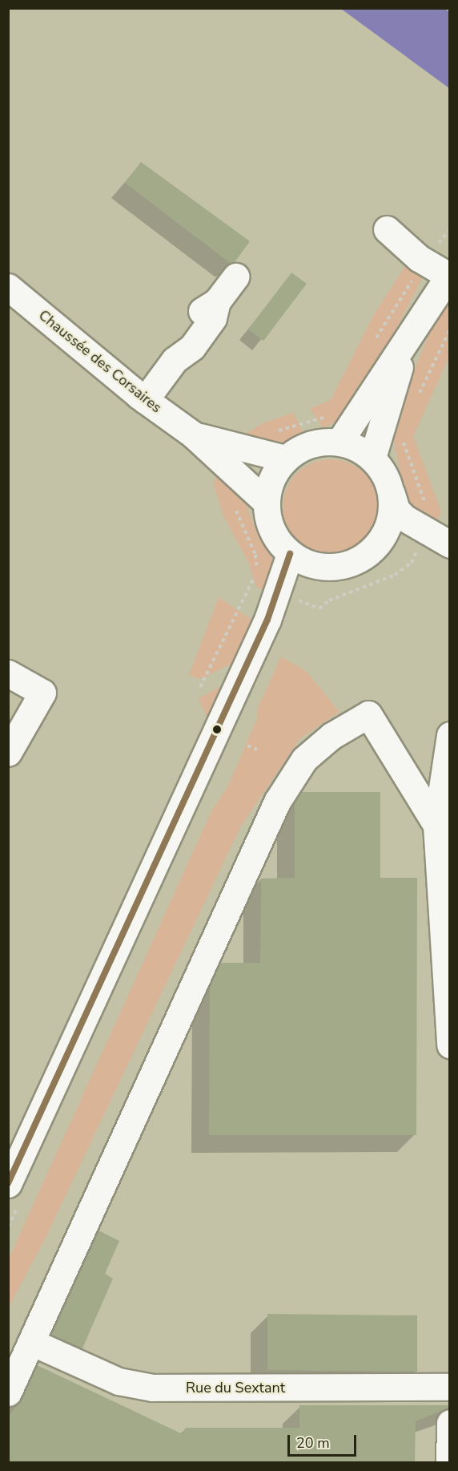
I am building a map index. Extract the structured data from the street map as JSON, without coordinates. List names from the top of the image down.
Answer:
{
  "streets": {
    "street": ["Chaussée des Corsaires", "Rue du Sextant"]
  },
  "scale_bar": "20 m"
}
